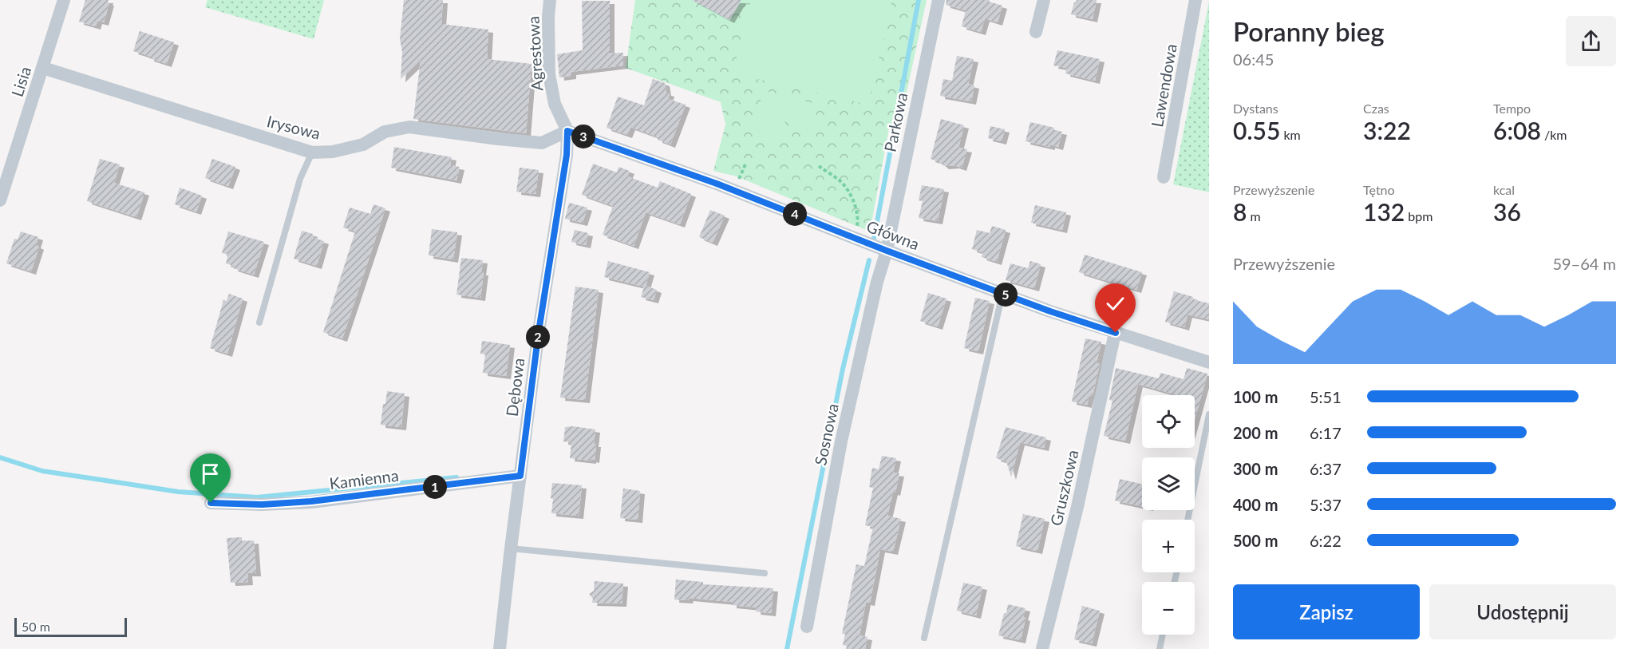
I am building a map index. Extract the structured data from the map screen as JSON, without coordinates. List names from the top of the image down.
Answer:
{
  "streets": {
    "street": [
      "Agrestowa",
      "Lisia",
      "Lawendowa",
      "Parkowa",
      "Irysowa",
      "Główna",
      "Dębowa",
      "Sosnowa",
      "Kamienna",
      "Gruszkowa"
    ]
  },
  "crossings": [
    ["Agrestowa", "Irysowa"],
    ["Agrestowa", "Główna"],
    ["Agrestowa", "Dębowa"],
    ["Lisia", "Irysowa"],
    ["Parkowa", "Główna"],
    ["Parkowa", "Sosnowa"],
    ["Irysowa", "Główna"],
    ["Irysowa", "Dębowa"],
    ["Główna", "Dębowa"],
    ["Główna", "Sosnowa"],
    ["Główna", "Gruszkowa"],
    ["Dębowa", "Kamienna"]
  ],
  "scale_bar": "50 m",
  "page": {
    "heading": ["Poranny bieg", "06:45"],
    "stats": [
      ["Dystans", "0.55 km"],
      ["Czas", "3:22"],
      ["Tempo", "6:08 /km"],
      ["Przewyższenie", "8 m"],
      ["Tętno", "132 bpm"],
      ["kcal", "36"]
    ],
    "pins": [
      "3",
      "4",
      "5",
      "2",
      "1"
    ],
    "chart": ["Przewyższenie", "59–64 m"],
    "list": [
      {
        "name": "100 m",
        "note": "5:51"
      },
      {
        "name": "200 m",
        "note": "6:17"
      },
      {
        "name": "300 m",
        "note": "6:37"
      },
      {
        "name": "400 m",
        "note": "5:37"
      },
      {
        "name": "500 m",
        "note": "6:22"
      }
    ],
    "map_buttons": ["+", "−"],
    "buttons": ["Zapisz", "Udostępnij"],
    "scale": "50 m"
  }
}
